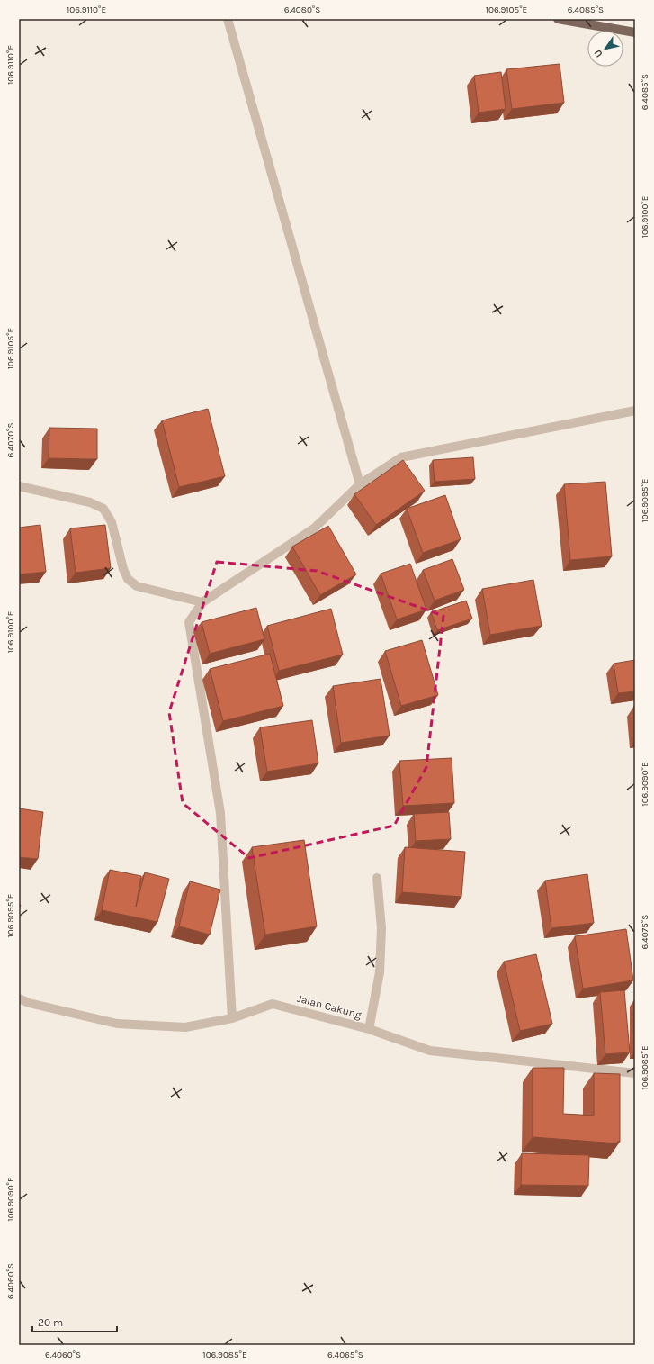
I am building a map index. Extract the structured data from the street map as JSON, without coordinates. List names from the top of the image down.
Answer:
{
  "streets": {
    "street": ["Jalan Cakung"]
  },
  "scale_bar": "20 m",
  "north": "bottom left",
  "coordinates": [
    "106.9110°E",
    "6.4080°S",
    "106.9105°E",
    "6.4085°S",
    "106.9100°E",
    "6.4070°S",
    "106.9095°E",
    "106.9090°E",
    "6.4075°S",
    "106.9085°E",
    "6.4060°S",
    "6.4065°S"
  ]
}
